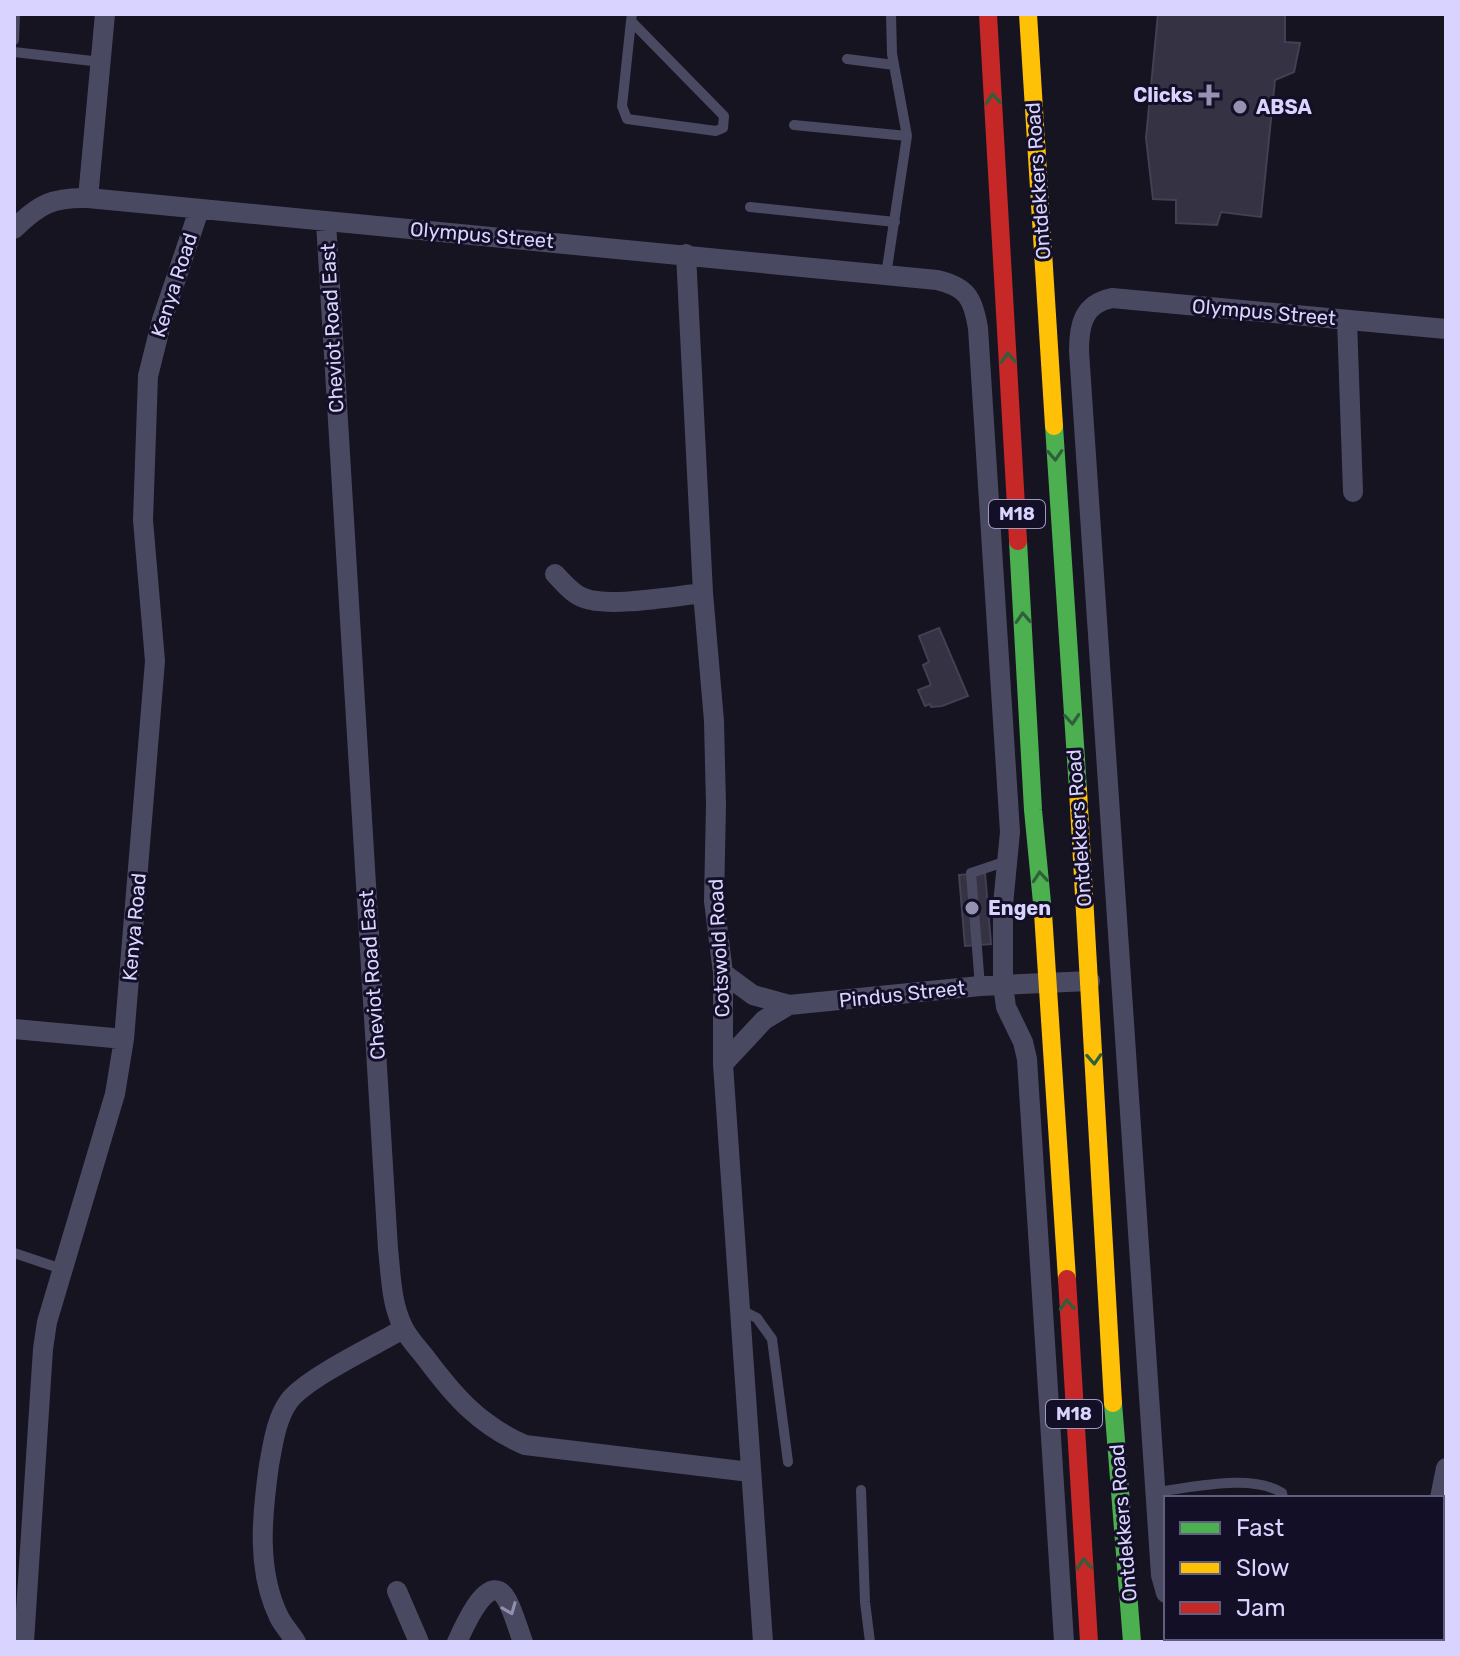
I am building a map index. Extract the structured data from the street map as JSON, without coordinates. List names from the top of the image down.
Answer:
{
  "streets": {
    "main road": ["Ontdekkers Road", "M18"],
    "street": [
      "Olympus Street",
      "Kenya Road",
      "Cheviot Road East",
      "Cotswold Road",
      "Pindus Street"
    ]
  },
  "crossings": [
    ["Ontdekkers Road", "Olympus Street"],
    ["Ontdekkers Road", "Pindus Street"],
    ["Olympus Street", "Kenya Road"],
    ["Olympus Street", "Cheviot Road East"],
    ["Olympus Street", "Cotswold Road"],
    ["Cheviot Road East", "Cotswold Road"],
    ["Cotswold Road", "Pindus Street"]
  ],
  "places": {
    "health": ["Clicks"],
    "other": ["ABSA", "Engen"]
  },
  "legend": ["Fast", "Slow", "Jam"]
}
